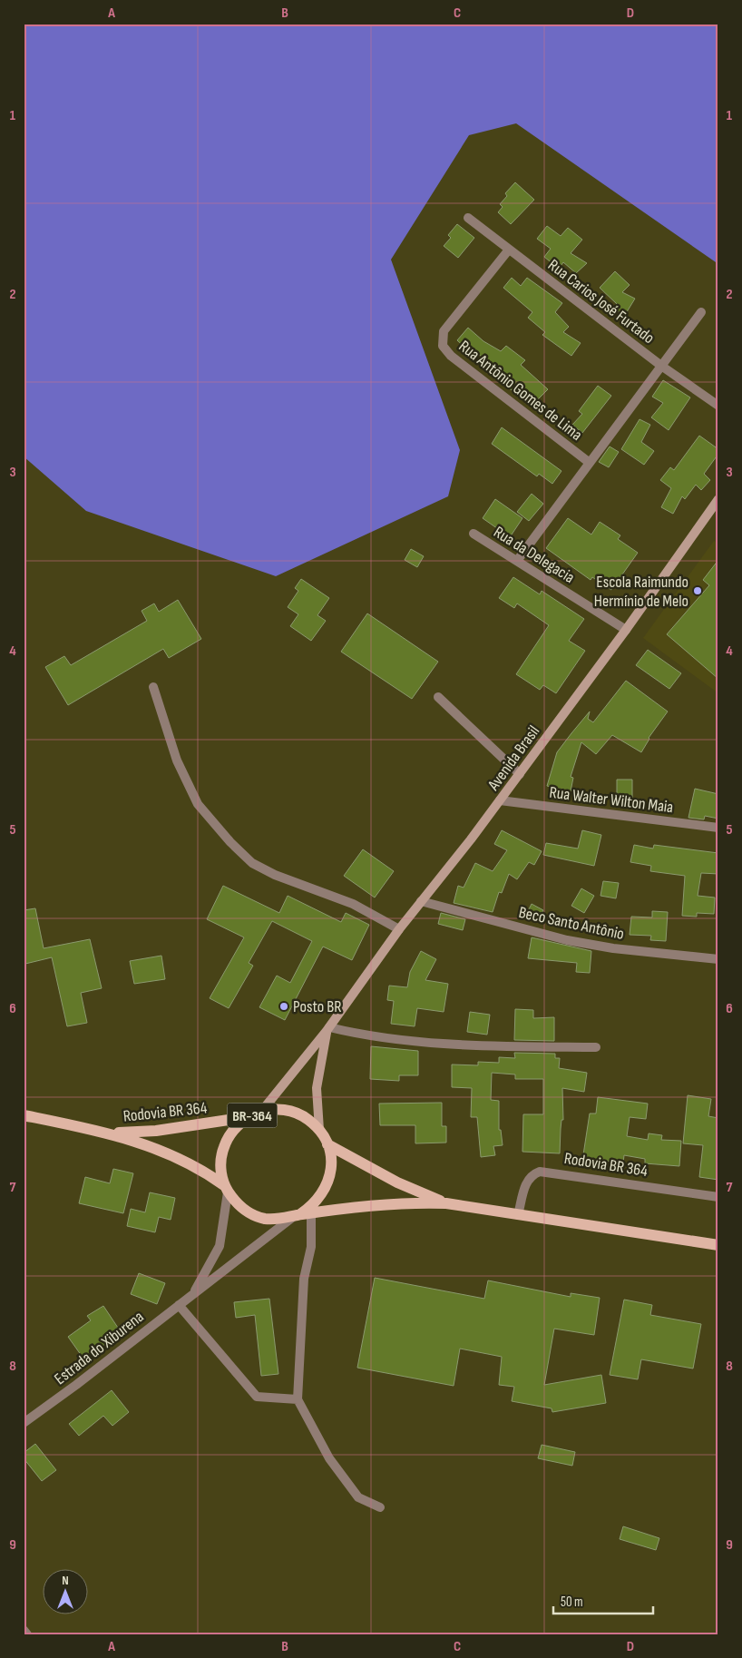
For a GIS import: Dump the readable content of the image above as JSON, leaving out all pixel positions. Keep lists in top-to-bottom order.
{
  "streets": {
    "main road": ["Rodovia BR 364", "BR-364"],
    "street": [
      "Rua Carios José Furtado",
      "Rua Antônio Gomes de Lima",
      "Rua da Delegacia",
      "Avenida Brasil",
      "Rua Walter Wilton Maia",
      "Beco Santo Antônio",
      "Estrada do Xiburena"
    ]
  },
  "crossings": [
    ["Rua Carios José Furtado", "Rua Antônio Gomes de Lima"],
    ["Rua da Delegacia", "Avenida Brasil"],
    ["Avenida Brasil", "Rua Walter Wilton Maia"],
    ["Avenida Brasil", "Beco Santo Antônio"],
    ["Avenida Brasil", "Rodovia BR 364"],
    ["Avenida Brasil", "Estrada do Xiburena"],
    ["Rodovia BR 364", "Estrada do Xiburena"]
  ],
  "places": ["Escola Raimundo Hermínio de Melo", "Posto BR"],
  "scale_bar": "50 m",
  "north": "top",
  "grid": {
    "columns": [
      "A",
      "B",
      "C",
      "D"
    ],
    "rows": [
      "1",
      "2",
      "3",
      "4",
      "5",
      "6",
      "7",
      "8",
      "9"
    ]
  }
}
